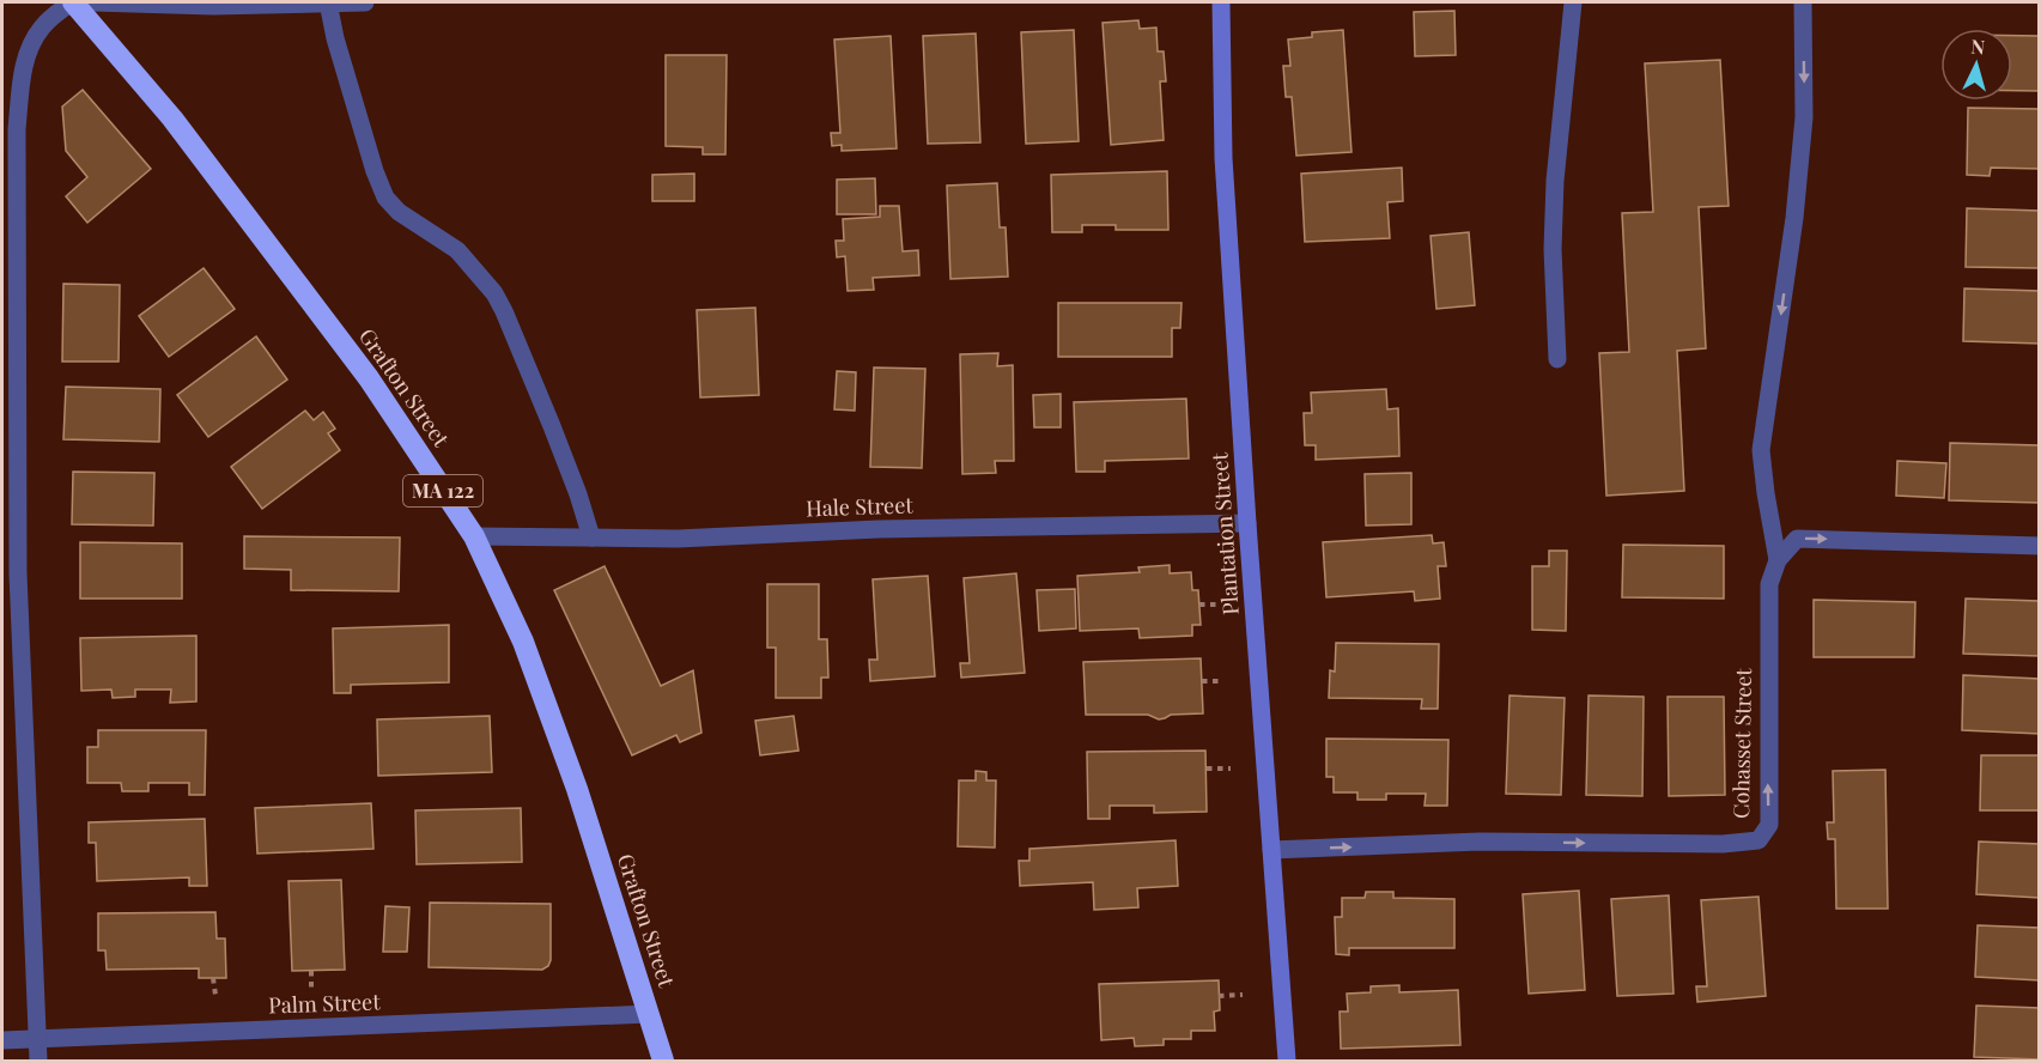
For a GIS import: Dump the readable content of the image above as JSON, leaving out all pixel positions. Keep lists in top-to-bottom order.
{
  "streets": {
    "highway": ["Grafton Street", "MA 122"],
    "street": [
      "Hale Street",
      "Plantation Street",
      "Cohasset Street",
      "Palm Street"
    ]
  },
  "crossings": [
    ["Grafton Street", "Hale Street"],
    ["Grafton Street", "Palm Street"],
    ["Hale Street", "Plantation Street"],
    ["Plantation Street", "Cohasset Street"]
  ],
  "north": "top"
}
